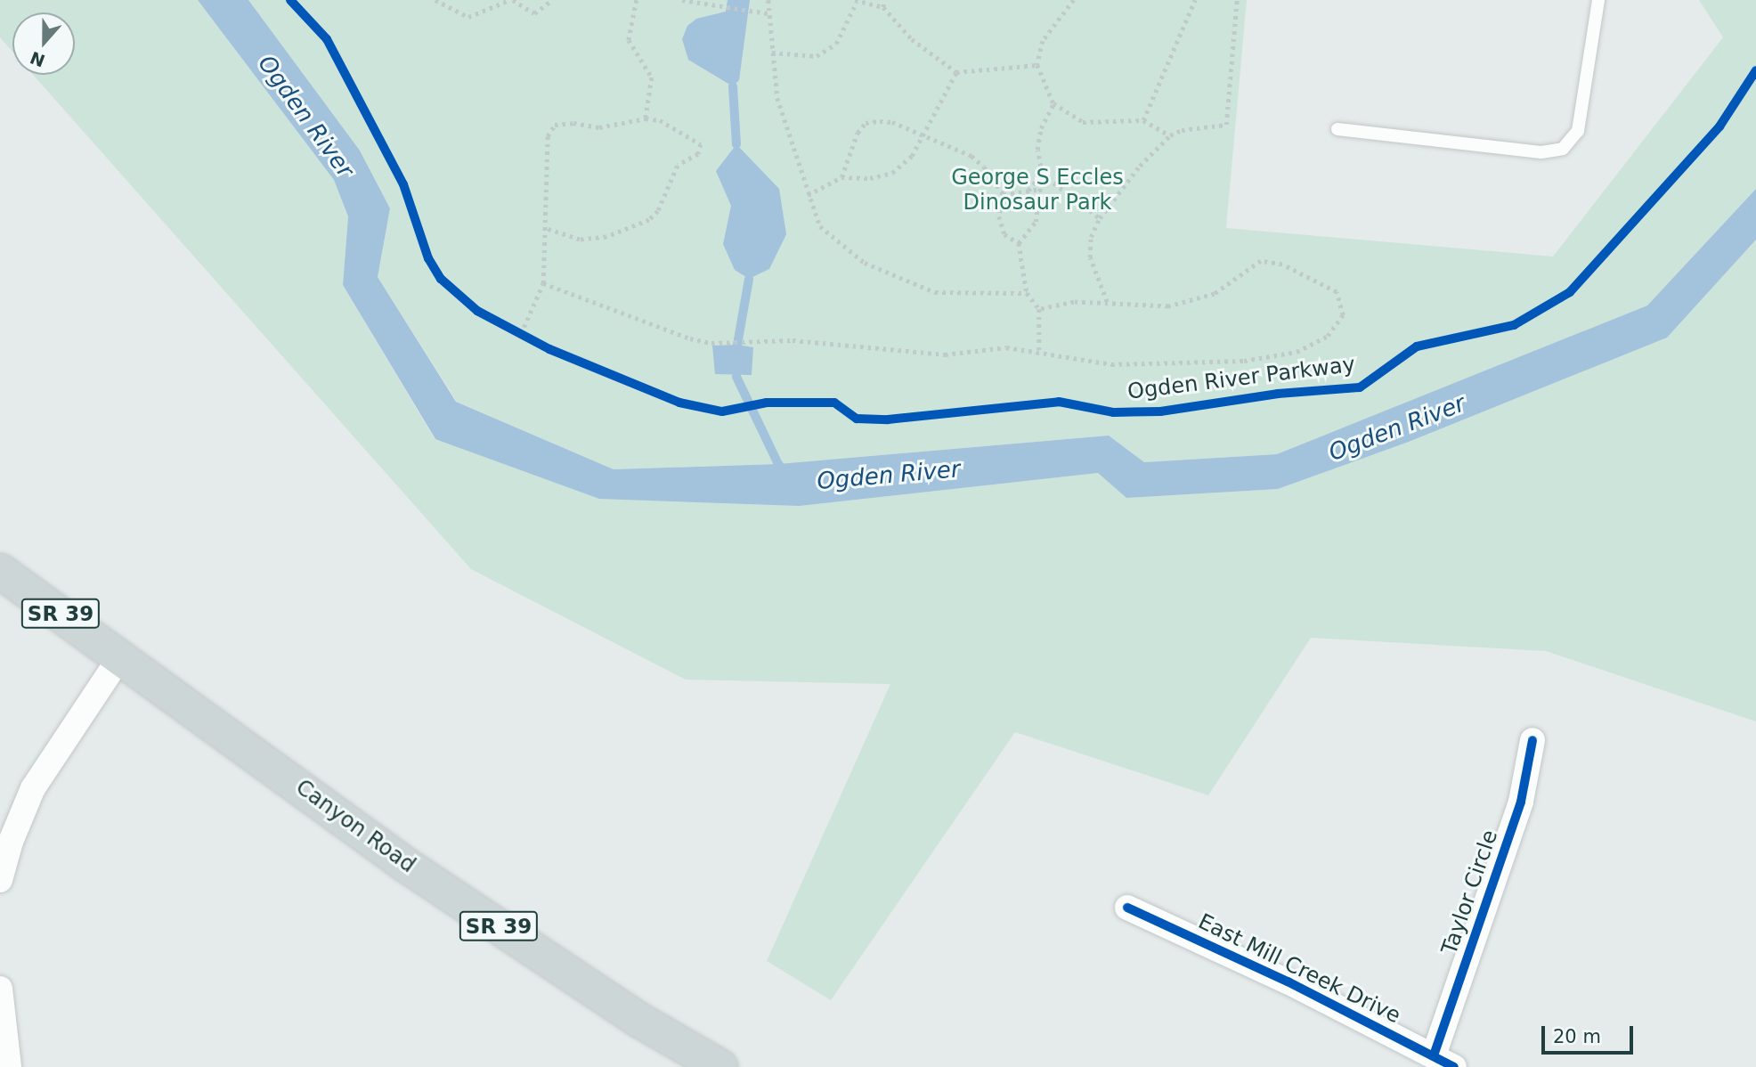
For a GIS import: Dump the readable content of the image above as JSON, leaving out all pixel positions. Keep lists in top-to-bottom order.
{
  "streets": {
    "main road": ["SR 39", "Canyon Road"],
    "street": ["Taylor Circle", "East Mill Creek Drive"],
    "cycle path": ["Ogden River Parkway"]
  },
  "crossings": [
    ["Taylor Circle", "East Mill Creek Drive"]
  ],
  "water": ["Ogden River"],
  "parks": ["George S Eccles Dinosaur Park"],
  "scale_bar": "20 m",
  "north": "bottom"
}
